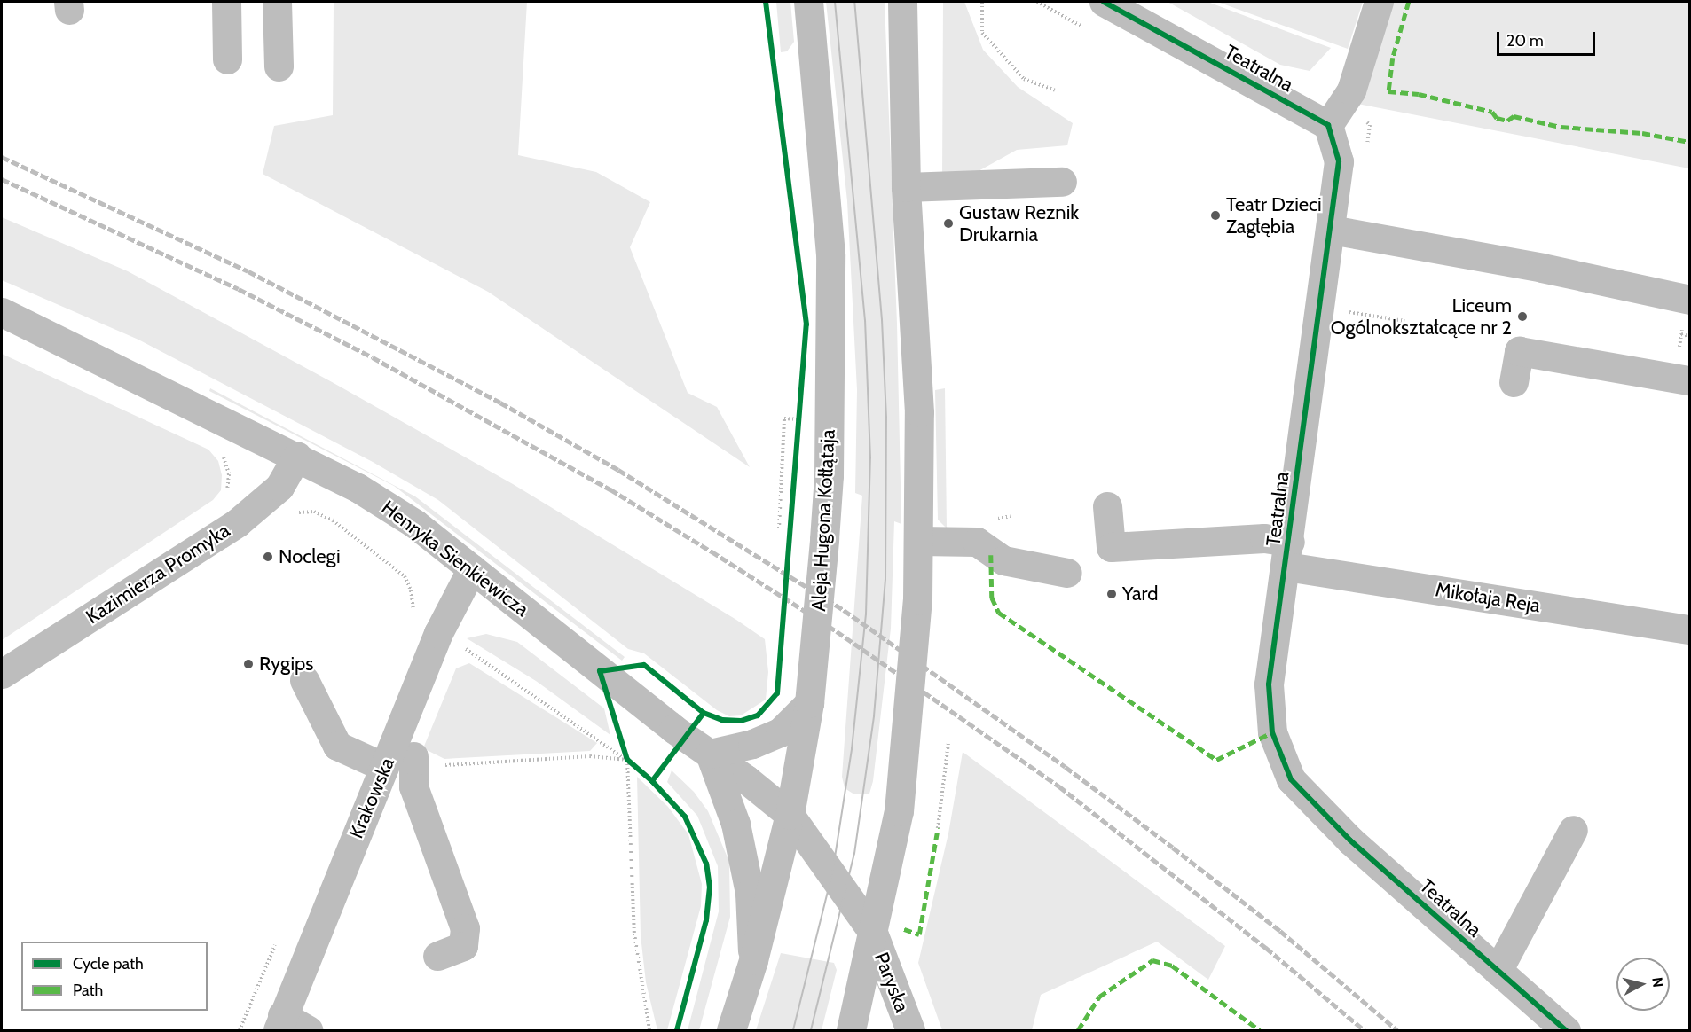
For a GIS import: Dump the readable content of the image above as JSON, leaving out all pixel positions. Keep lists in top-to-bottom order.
{
  "streets": {
    "street": [
      "Teatralna",
      "Aleja Hugona Kołłątaja",
      "Henryka Sienkiewicza",
      "Kazimierza Promyka",
      "Mikołaja Reja",
      "Krakowska",
      "Paryska"
    ]
  },
  "crossings": [
    ["Teatralna", "Mikołaja Reja"],
    ["Aleja Hugona Kołłątaja", "Henryka Sienkiewicza"],
    ["Aleja Hugona Kołłątaja", "Paryska"],
    ["Henryka Sienkiewicza", "Kazimierza Promyka"],
    ["Henryka Sienkiewicza", "Krakowska"],
    ["Henryka Sienkiewicza", "Paryska"]
  ],
  "places": [
    "Teatr Dzieci Zagłębia",
    "Gustaw Reznik Drukarnia",
    "Liceum Ogólnokształcące nr 2",
    "Noclegi",
    "Yard",
    "Rygips"
  ],
  "legend": ["Cycle path", "Path"],
  "scale_bar": "20 m",
  "north": "right"
}
